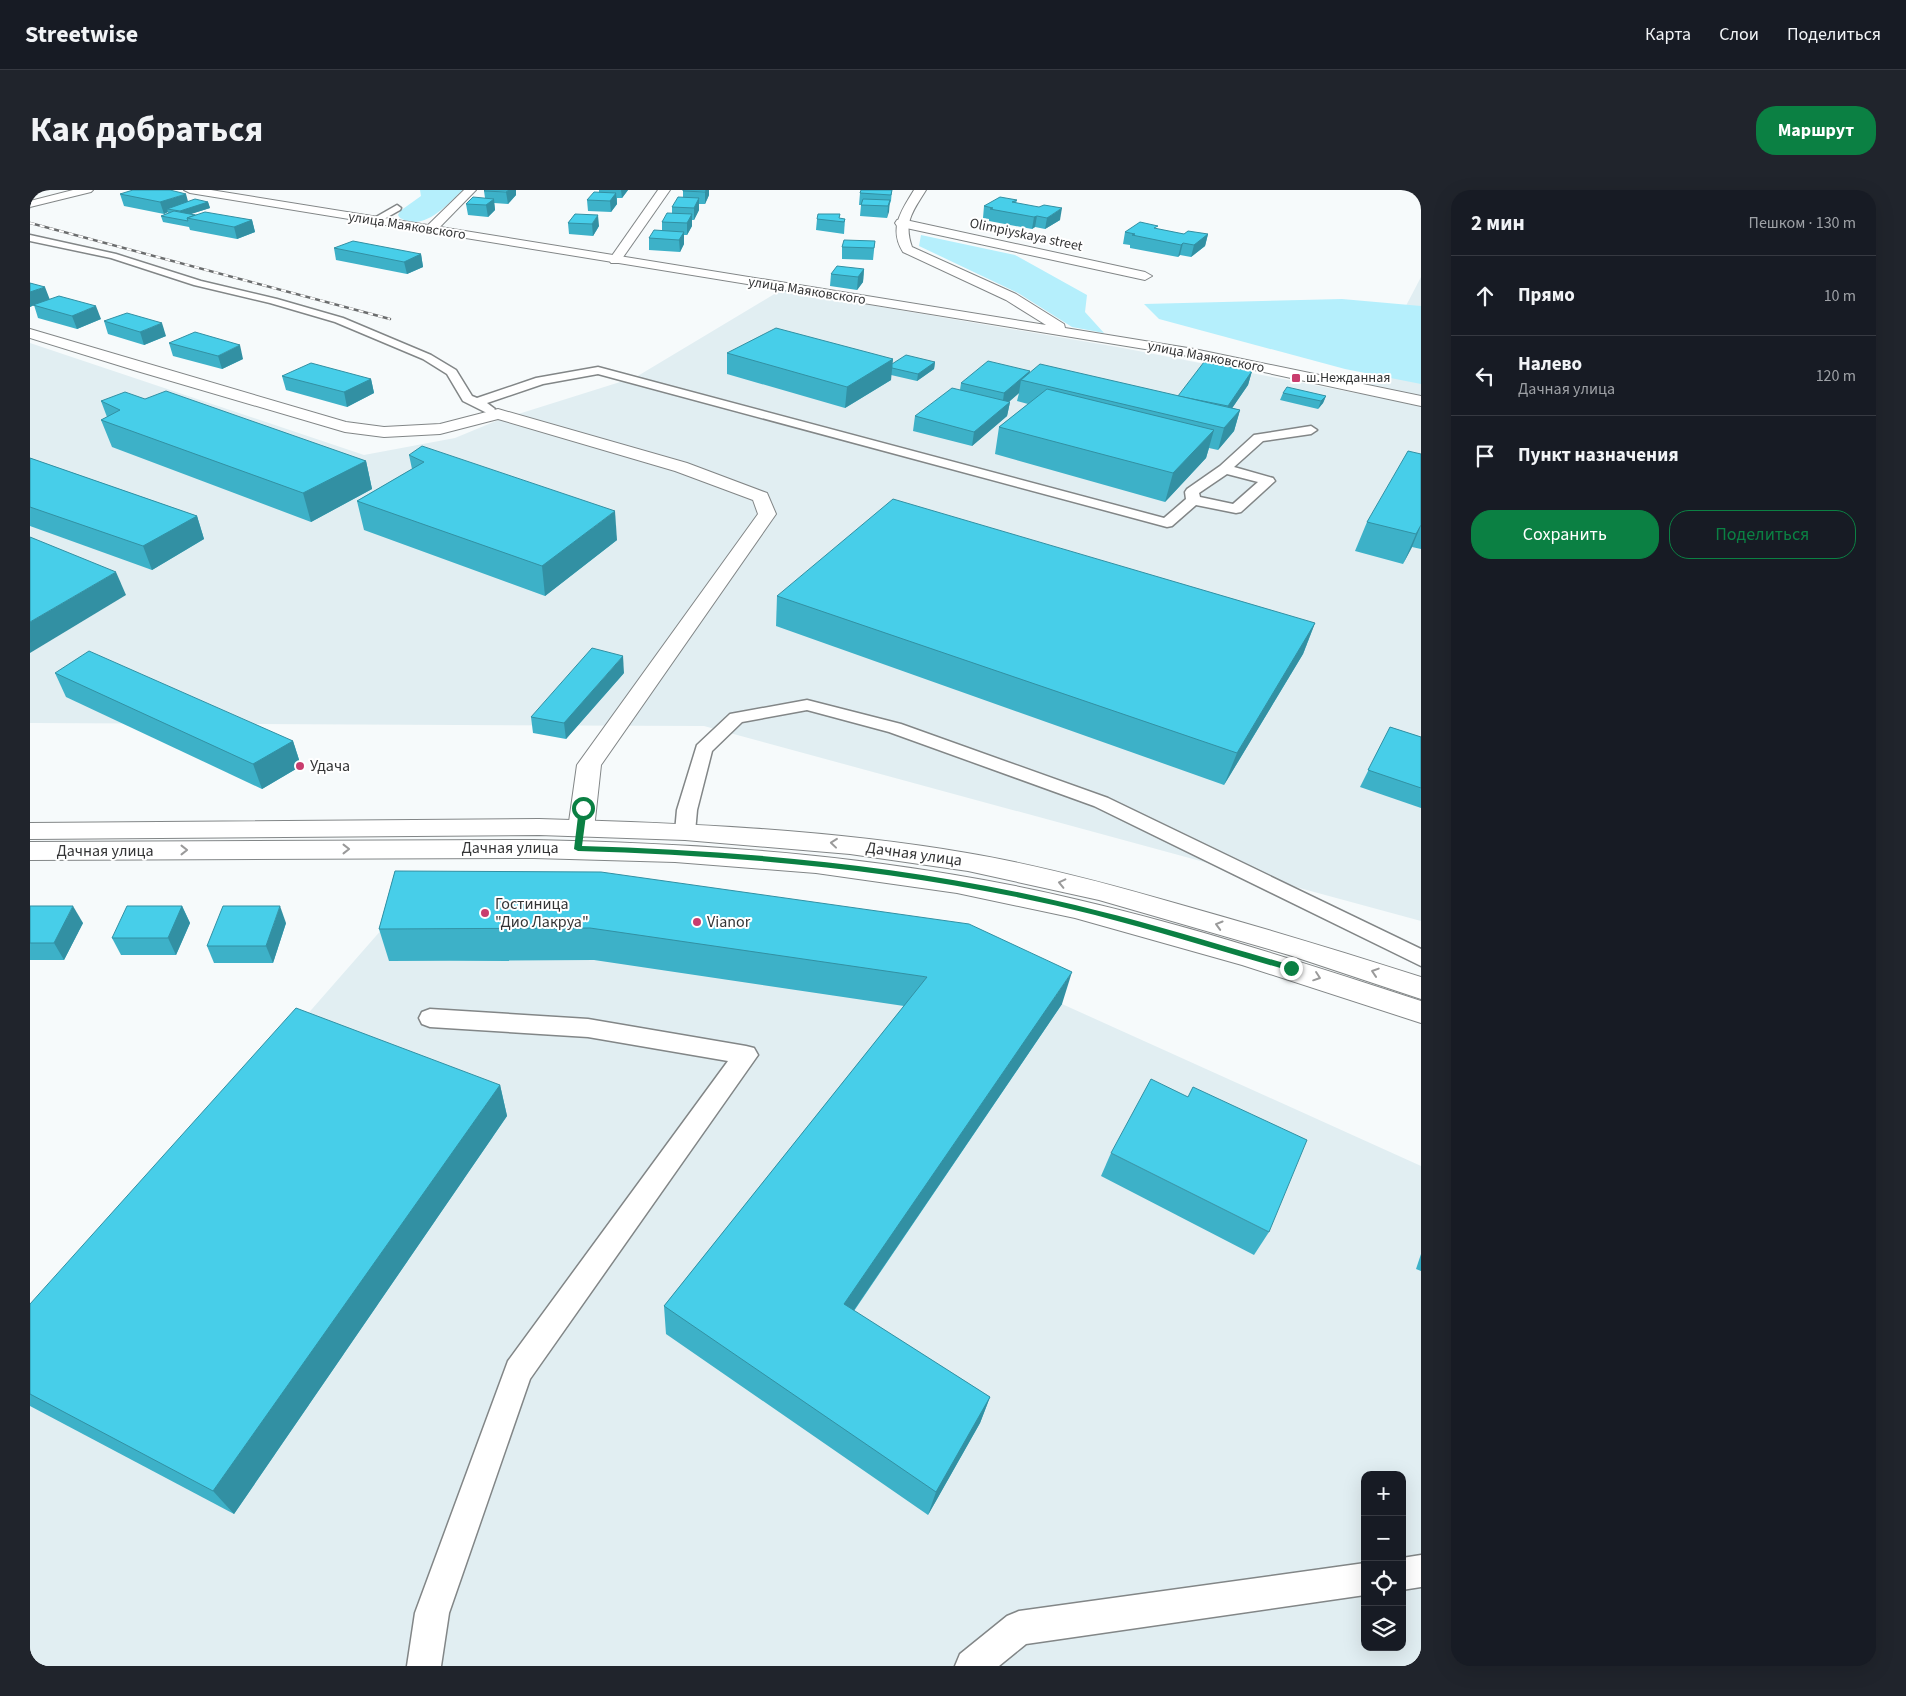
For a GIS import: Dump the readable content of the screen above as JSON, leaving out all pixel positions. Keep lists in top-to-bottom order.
{
  "streets": {
    "street": ["улица Маяковского", "Olimpiyskaya street", "Дачная улица"]
  },
  "places": {
    "transit": ["ш.Нежданная"],
    "other": ["Удача", "Гостиница \"Дио Лакруа\"", "Vianor"]
  },
  "page": {
    "header": "Streetwise",
    "nav": ["Карта", "Слои", "Поделиться"],
    "title": "Как добраться",
    "buttons": [
      "Маршрут",
      ["Сохранить", "Поделиться"]
    ],
    "heading": ["2 мин", "Пешком · 130 m"],
    "list": [
      ["Прямо", "10 m"],
      ["Налево", "Дачная улица", "120 m"],
      "Пункт назначения"
    ],
    "map_buttons": ["+", "−"]
  }
}
